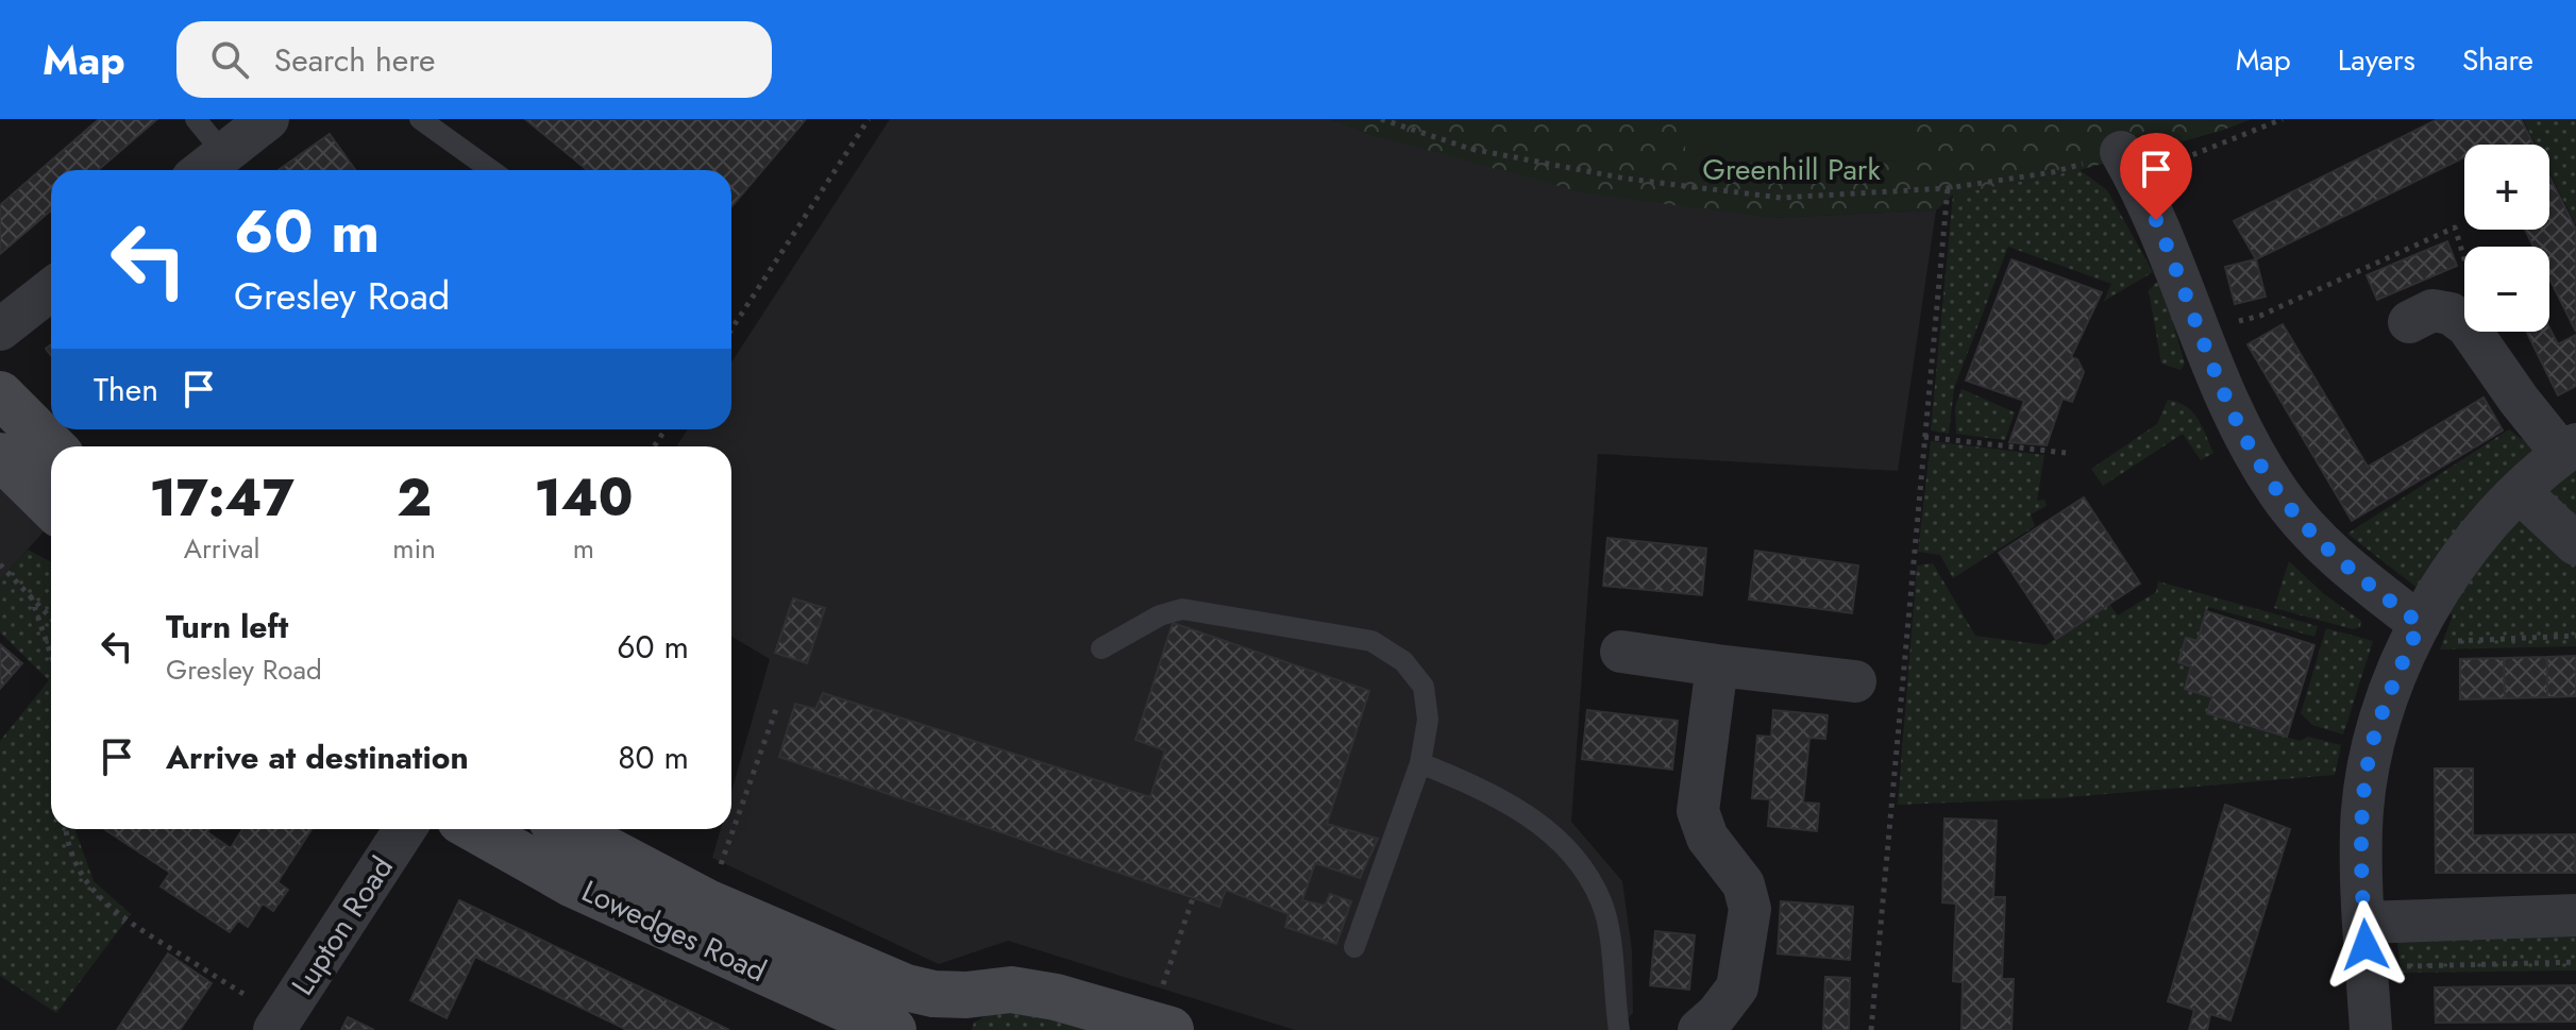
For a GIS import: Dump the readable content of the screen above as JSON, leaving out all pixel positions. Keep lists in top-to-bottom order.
{
  "streets": {
    "street": ["Lupton Road", "Lowedges Road"]
  },
  "parks": ["Greenhill Park"],
  "page": {
    "header": "Map",
    "search": "Search here",
    "nav": ["Map", "Layers", "Share"],
    "map_buttons": ["+", "−"],
    "turn": ["60 m", "Gresley Road"],
    "then": "Then",
    "eta": [
      "17:47",
      "Arrival",
      "2",
      "min",
      "140",
      "m"
    ],
    "list": [
      {
        "name": "Turn left",
        "note": "Gresley Road",
        "value": "60 m"
      },
      {
        "name": "Arrive at destination",
        "value": "80 m"
      }
    ]
  }
}
